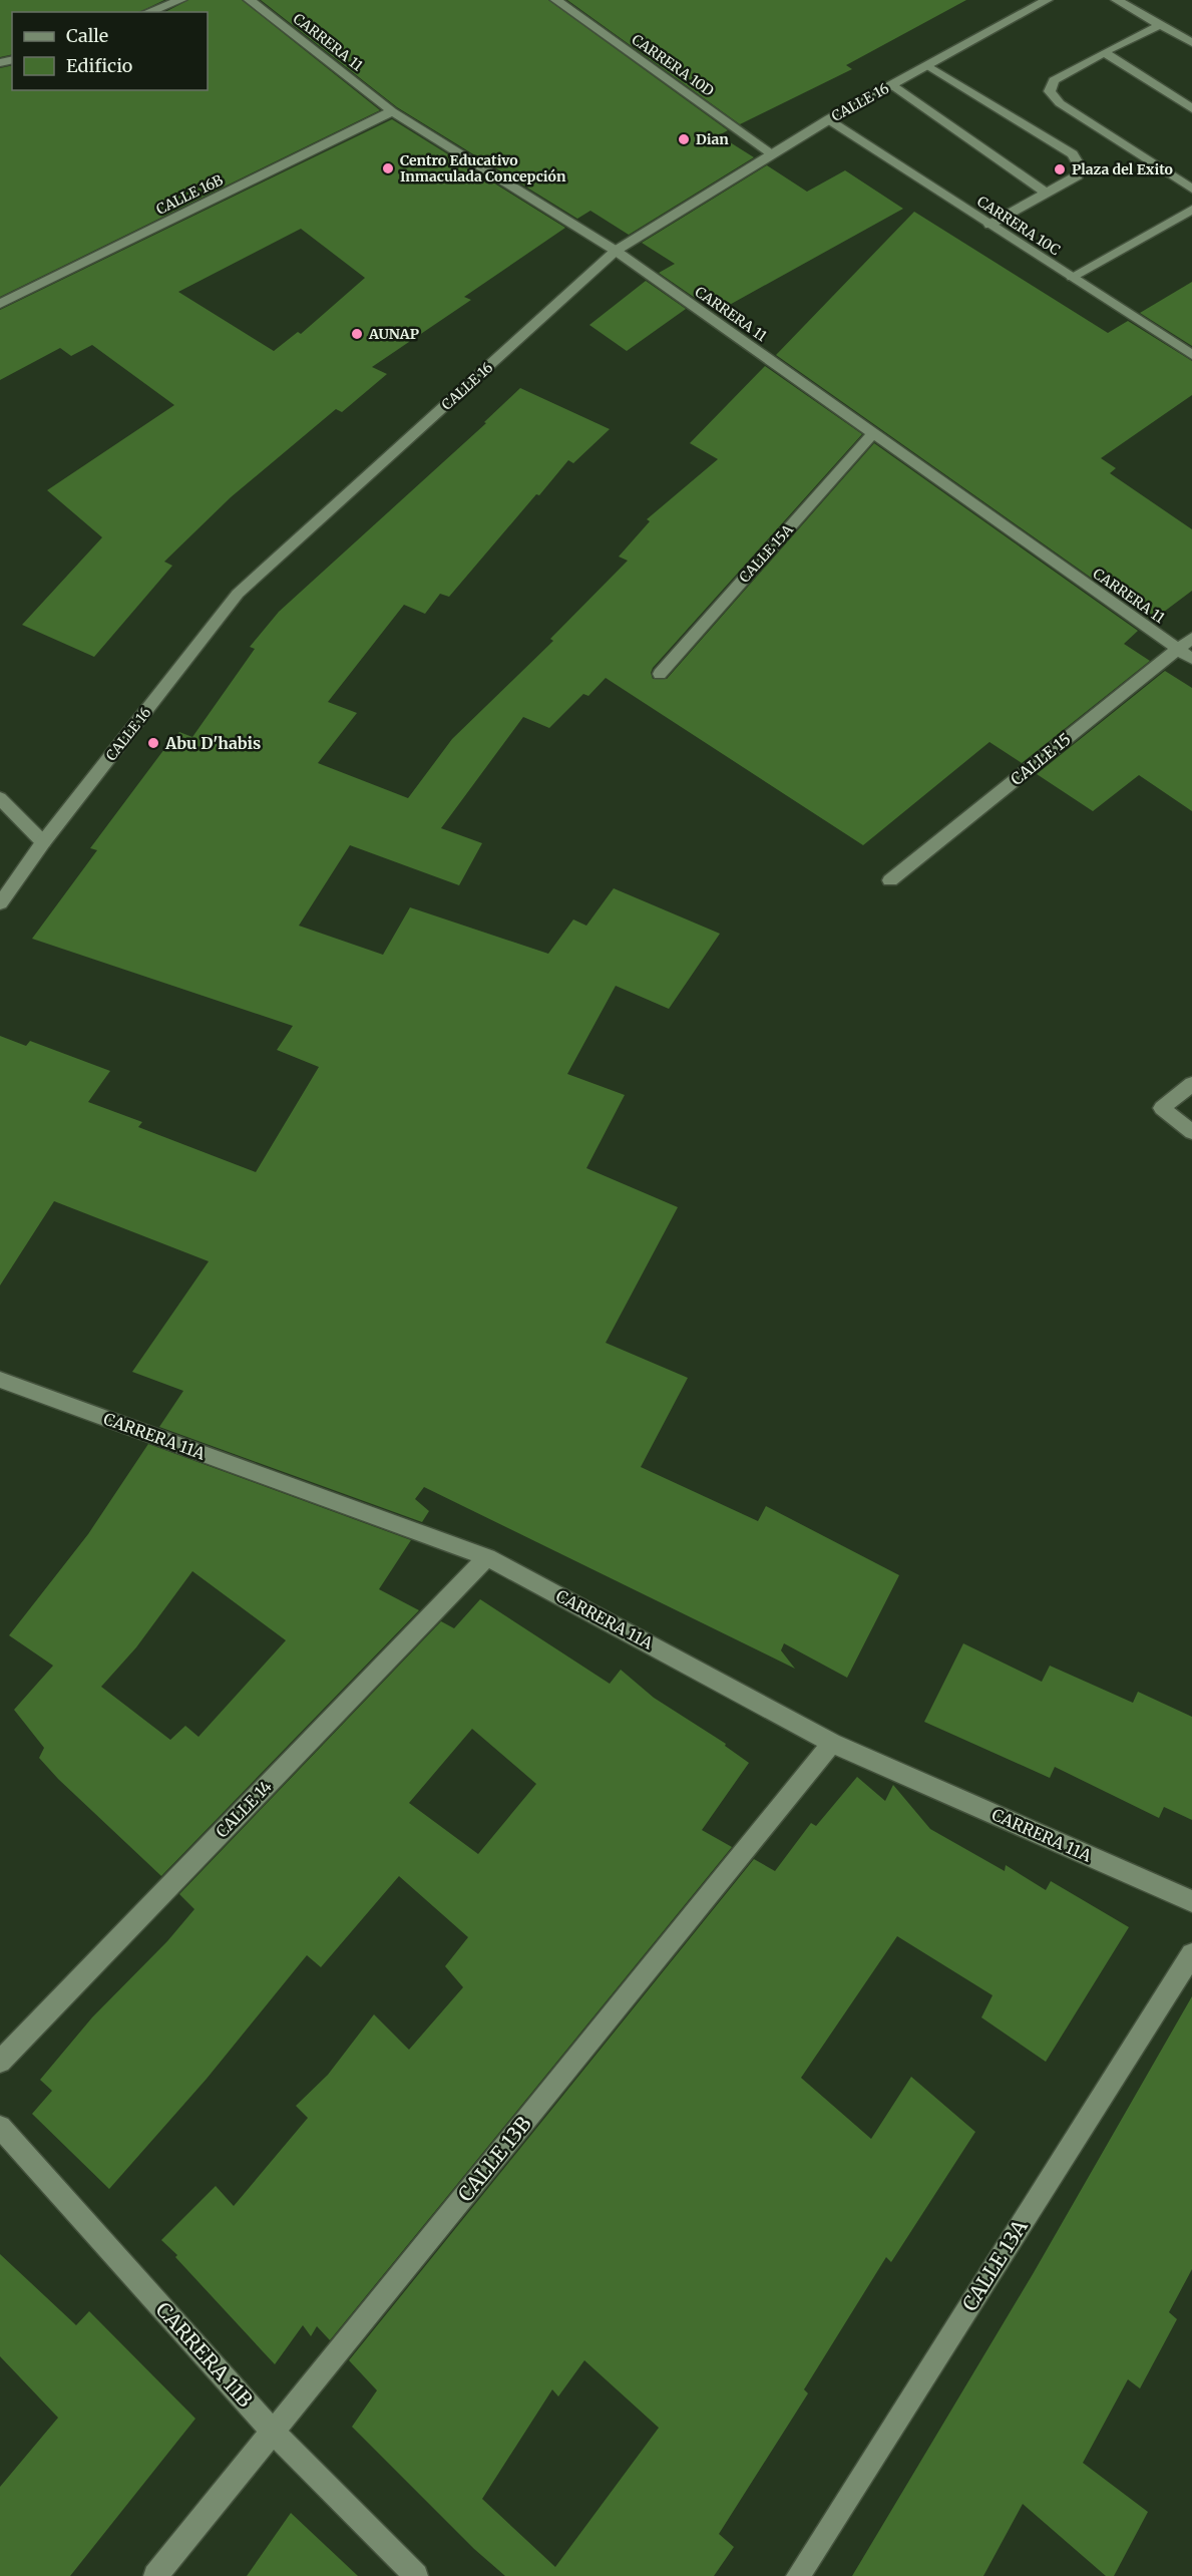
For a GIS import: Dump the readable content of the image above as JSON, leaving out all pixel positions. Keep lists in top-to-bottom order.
{
  "streets": {
    "street": [
      "CARRERA 11",
      "CARRERA 10D",
      "CALLE 16",
      "CALLE 16B",
      "CARRERA 10C",
      "CALLE 15A",
      "CALLE 15",
      "CARRERA 11A",
      "CALLE 14",
      "CALLE 13B",
      "CALLE 13A",
      "CARRERA 11B"
    ]
  },
  "crossings": [
    ["CARRERA 11", "CALLE 16"],
    ["CARRERA 11", "CALLE 16B"],
    ["CARRERA 11", "CALLE 15A"],
    ["CARRERA 11", "CALLE 15"],
    ["CARRERA 10D", "CALLE 16"],
    ["CALLE 16", "CARRERA 10C"],
    ["CARRERA 11A", "CALLE 14"],
    ["CARRERA 11A", "CALLE 13B"],
    ["CALLE 13B", "CARRERA 11B"]
  ],
  "places": [
    "Dian",
    "Centro Educativo Inmaculada Concepción",
    "Plaza del Exito",
    "AUNAP",
    "Abu D'habis"
  ],
  "legend": ["Calle", "Edificio"]
}
